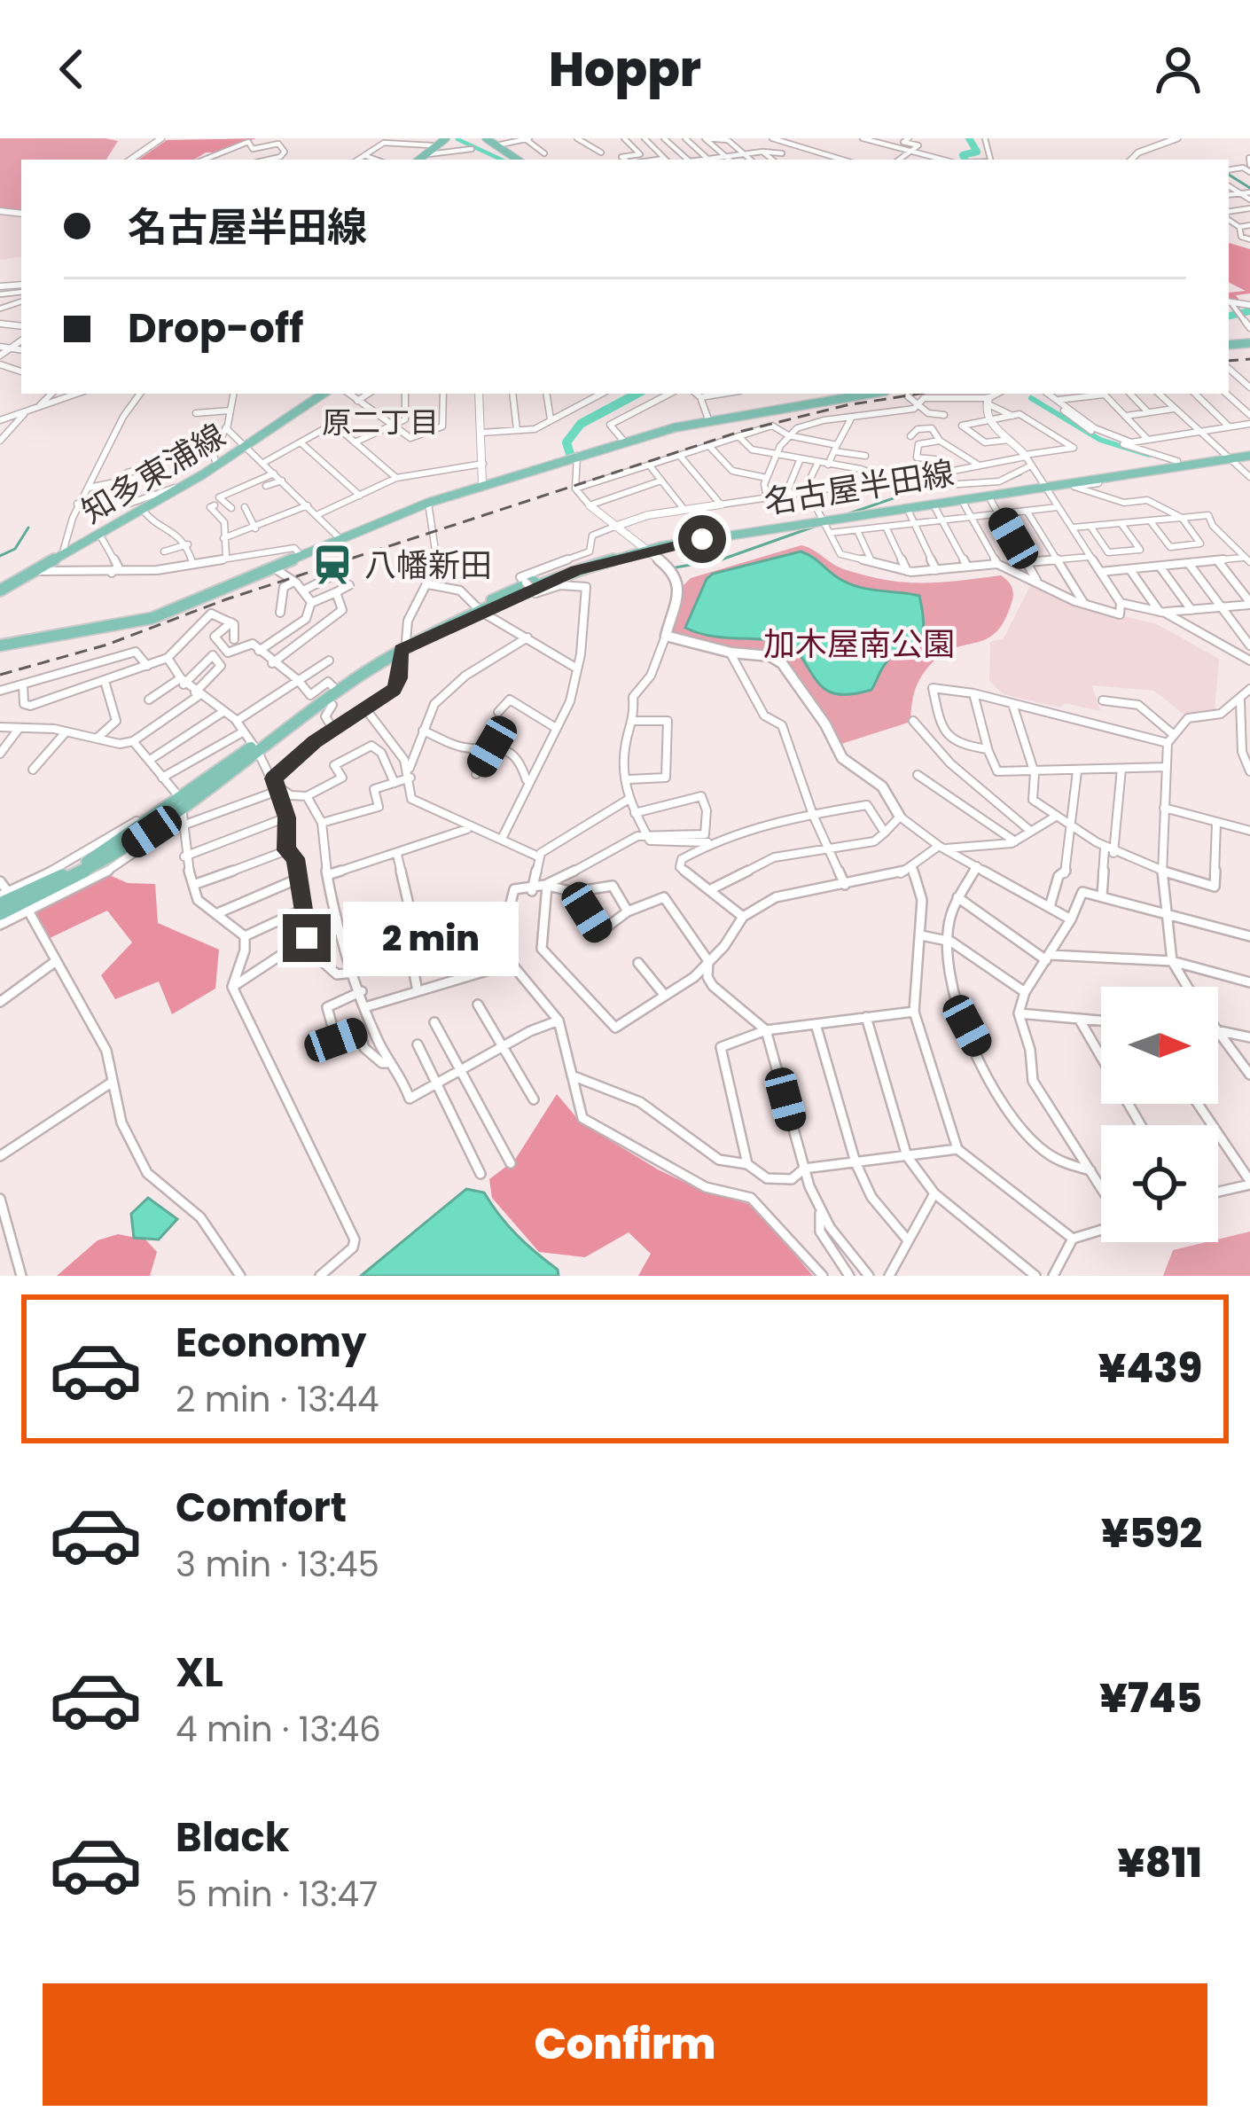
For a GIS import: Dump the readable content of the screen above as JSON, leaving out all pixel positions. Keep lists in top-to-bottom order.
{
  "streets": {
    "main road": ["知多東浦線", "名古屋半田線"]
  },
  "districts": ["原二丁目"],
  "parks": ["加木屋南公園"],
  "places": {
    "station": ["八幡新田"]
  },
  "north": "right",
  "page": {
    "header": "Hoppr",
    "banner": ["名古屋半田線", "Drop-off"],
    "bubble": "2 min",
    "list": [
      {
        "name": "Economy",
        "note": "2 min · 13:44",
        "value": "¥439"
      },
      {
        "name": "Comfort",
        "note": "3 min · 13:45",
        "value": "¥592"
      },
      {
        "name": "XL",
        "note": "4 min · 13:46",
        "value": "¥745"
      },
      {
        "name": "Black",
        "note": "5 min · 13:47",
        "value": "¥811"
      }
    ],
    "buttons": "Confirm"
  }
}
